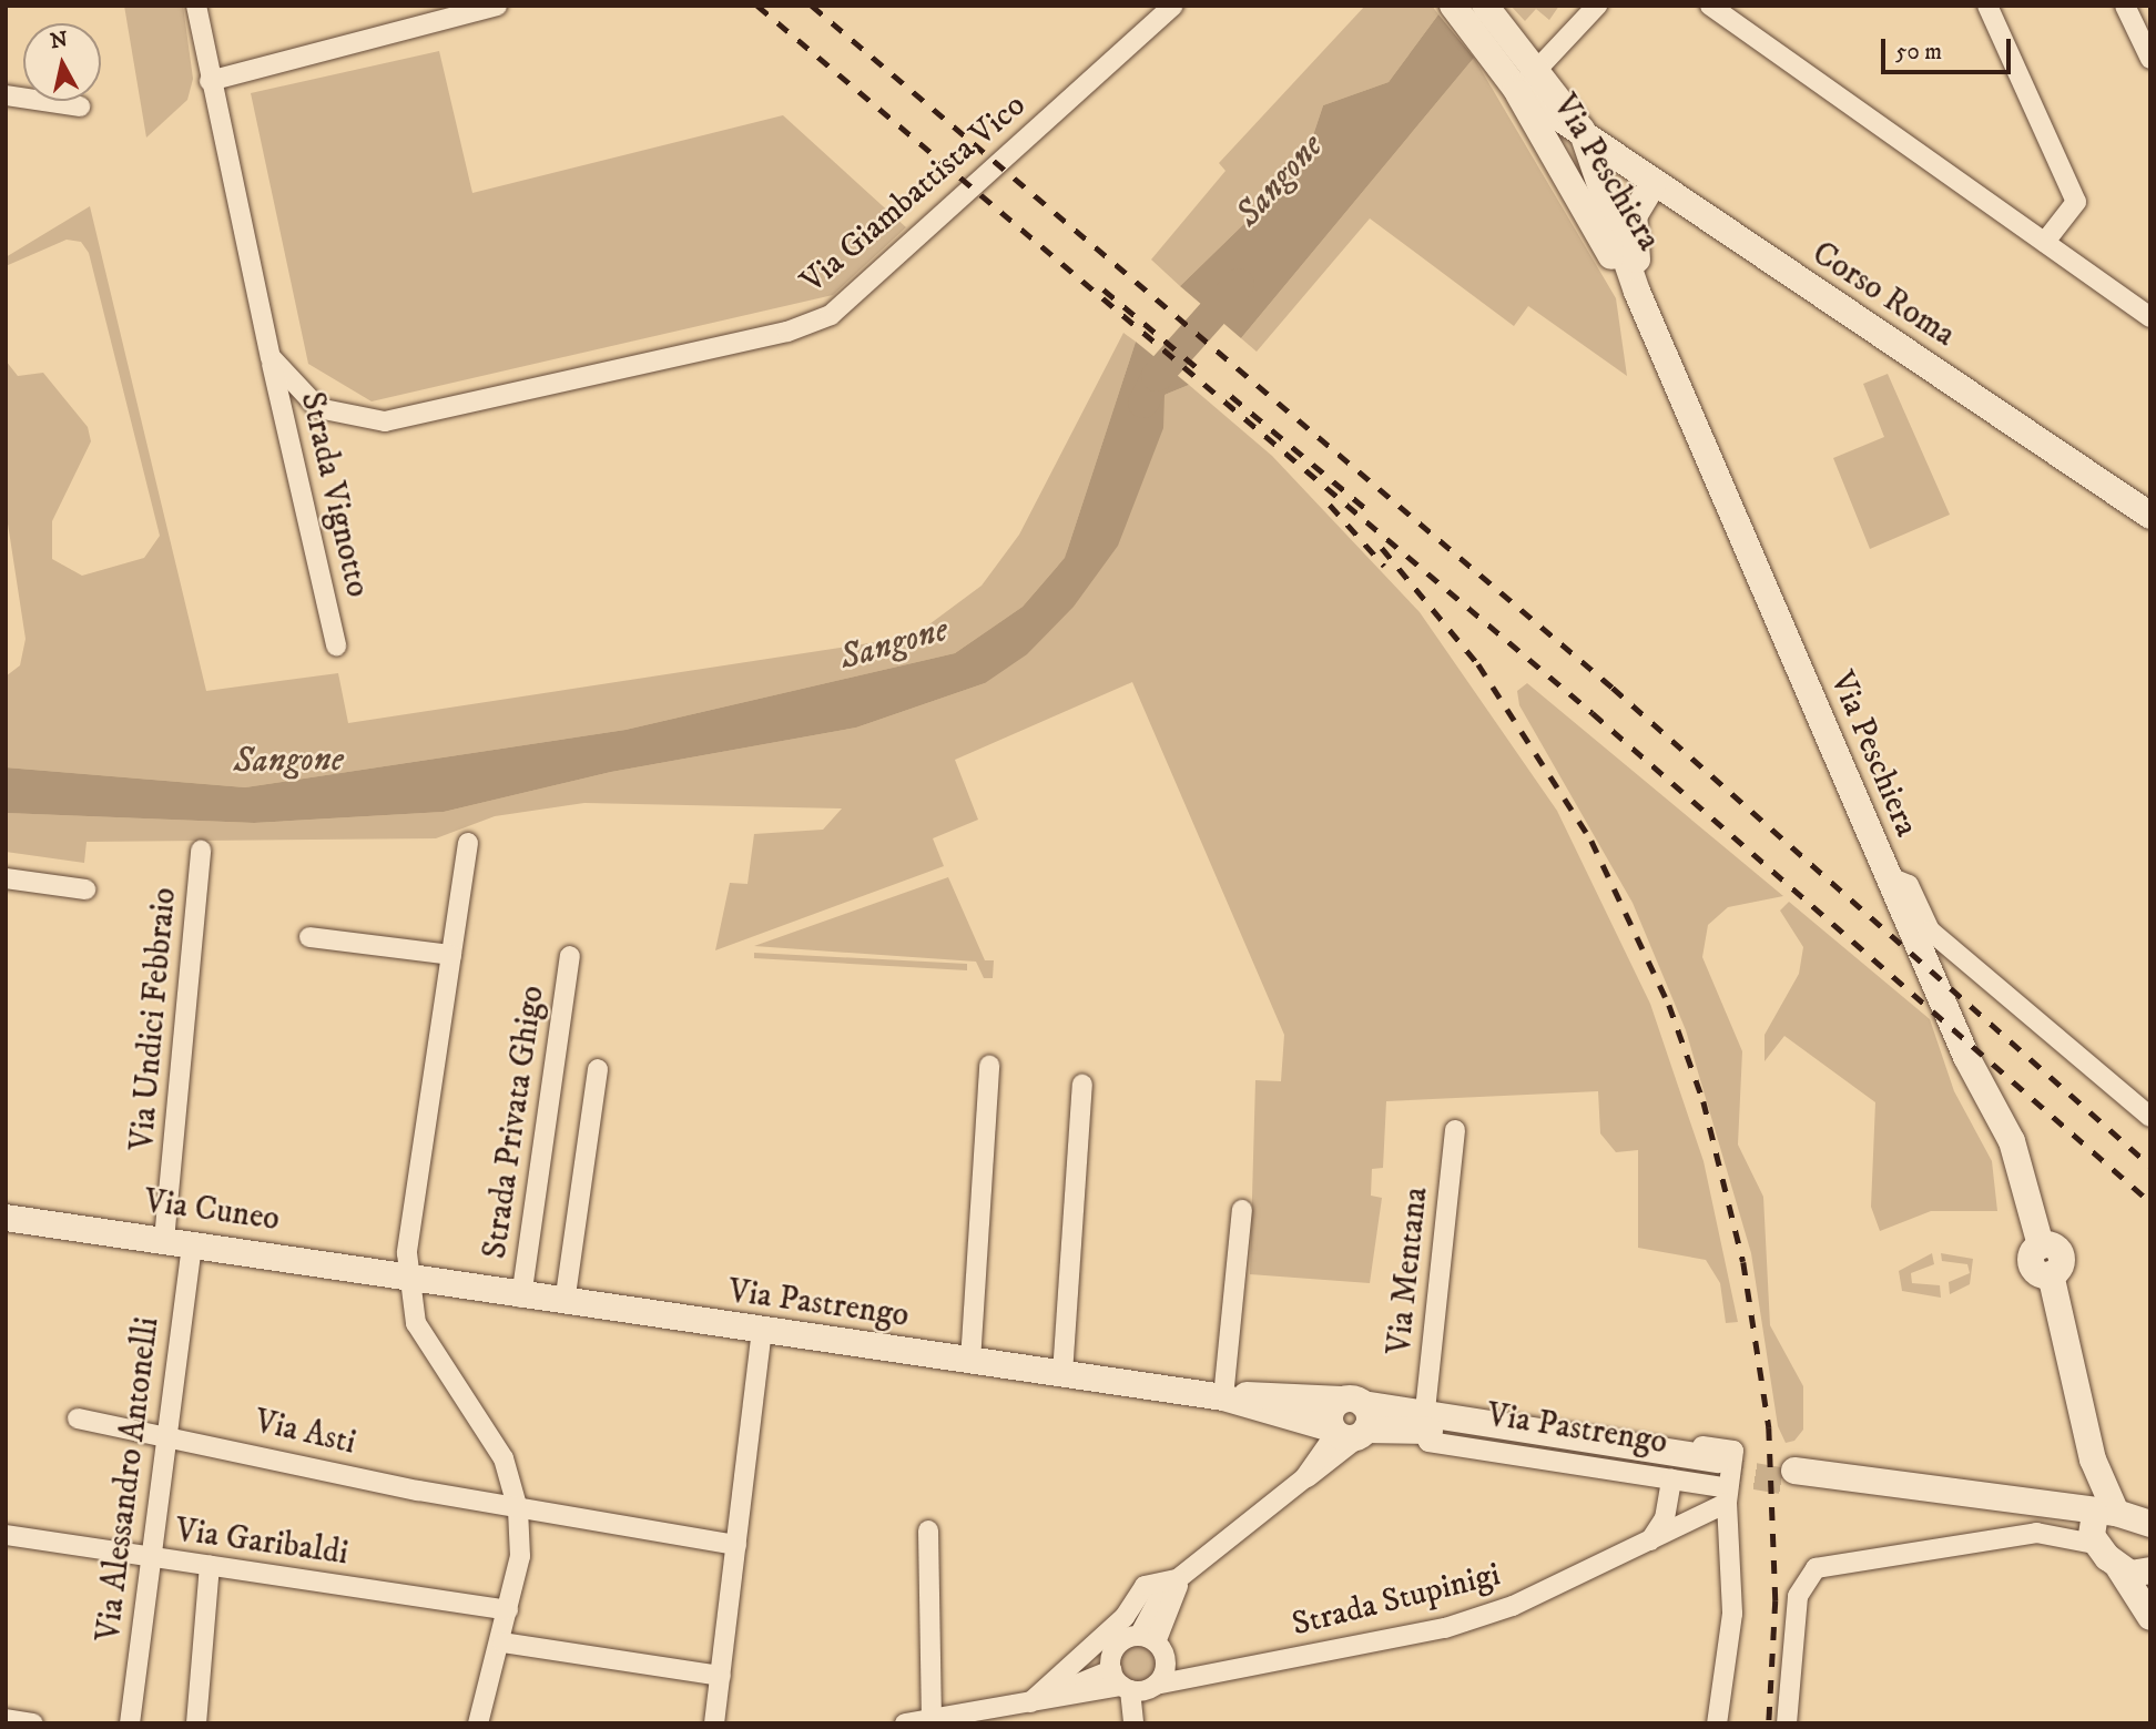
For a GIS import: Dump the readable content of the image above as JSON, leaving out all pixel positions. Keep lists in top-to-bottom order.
{
  "streets": {
    "street": [
      "Via Peschiera",
      "Via Giambattista Vico",
      "Corso Roma",
      "Strada Vignotto",
      "Via Undici Febbraio",
      "Strada Privata Ghigo",
      "Via Cuneo",
      "Via Mentana",
      "Via Pastrengo",
      "Via Asti",
      "Via Alessandro Antonelli",
      "Via Garibaldi",
      "Strada Stupinigi"
    ]
  },
  "crossings": [
    ["Via Peschiera", "Corso Roma"],
    ["Via Giambattista Vico", "Strada Vignotto"],
    ["Via Undici Febbraio", "Via Cuneo"],
    ["Strada Privata Ghigo", "Via Pastrengo"],
    ["Via Cuneo", "Via Pastrengo"],
    ["Via Cuneo", "Via Alessandro Antonelli"],
    ["Via Mentana", "Via Pastrengo"],
    ["Via Pastrengo", "Strada Stupinigi"],
    ["Via Asti", "Via Alessandro Antonelli"],
    ["Via Alessandro Antonelli", "Via Garibaldi"]
  ],
  "water": ["Sangone"],
  "scale_bar": "50 m",
  "north": "top"
}
